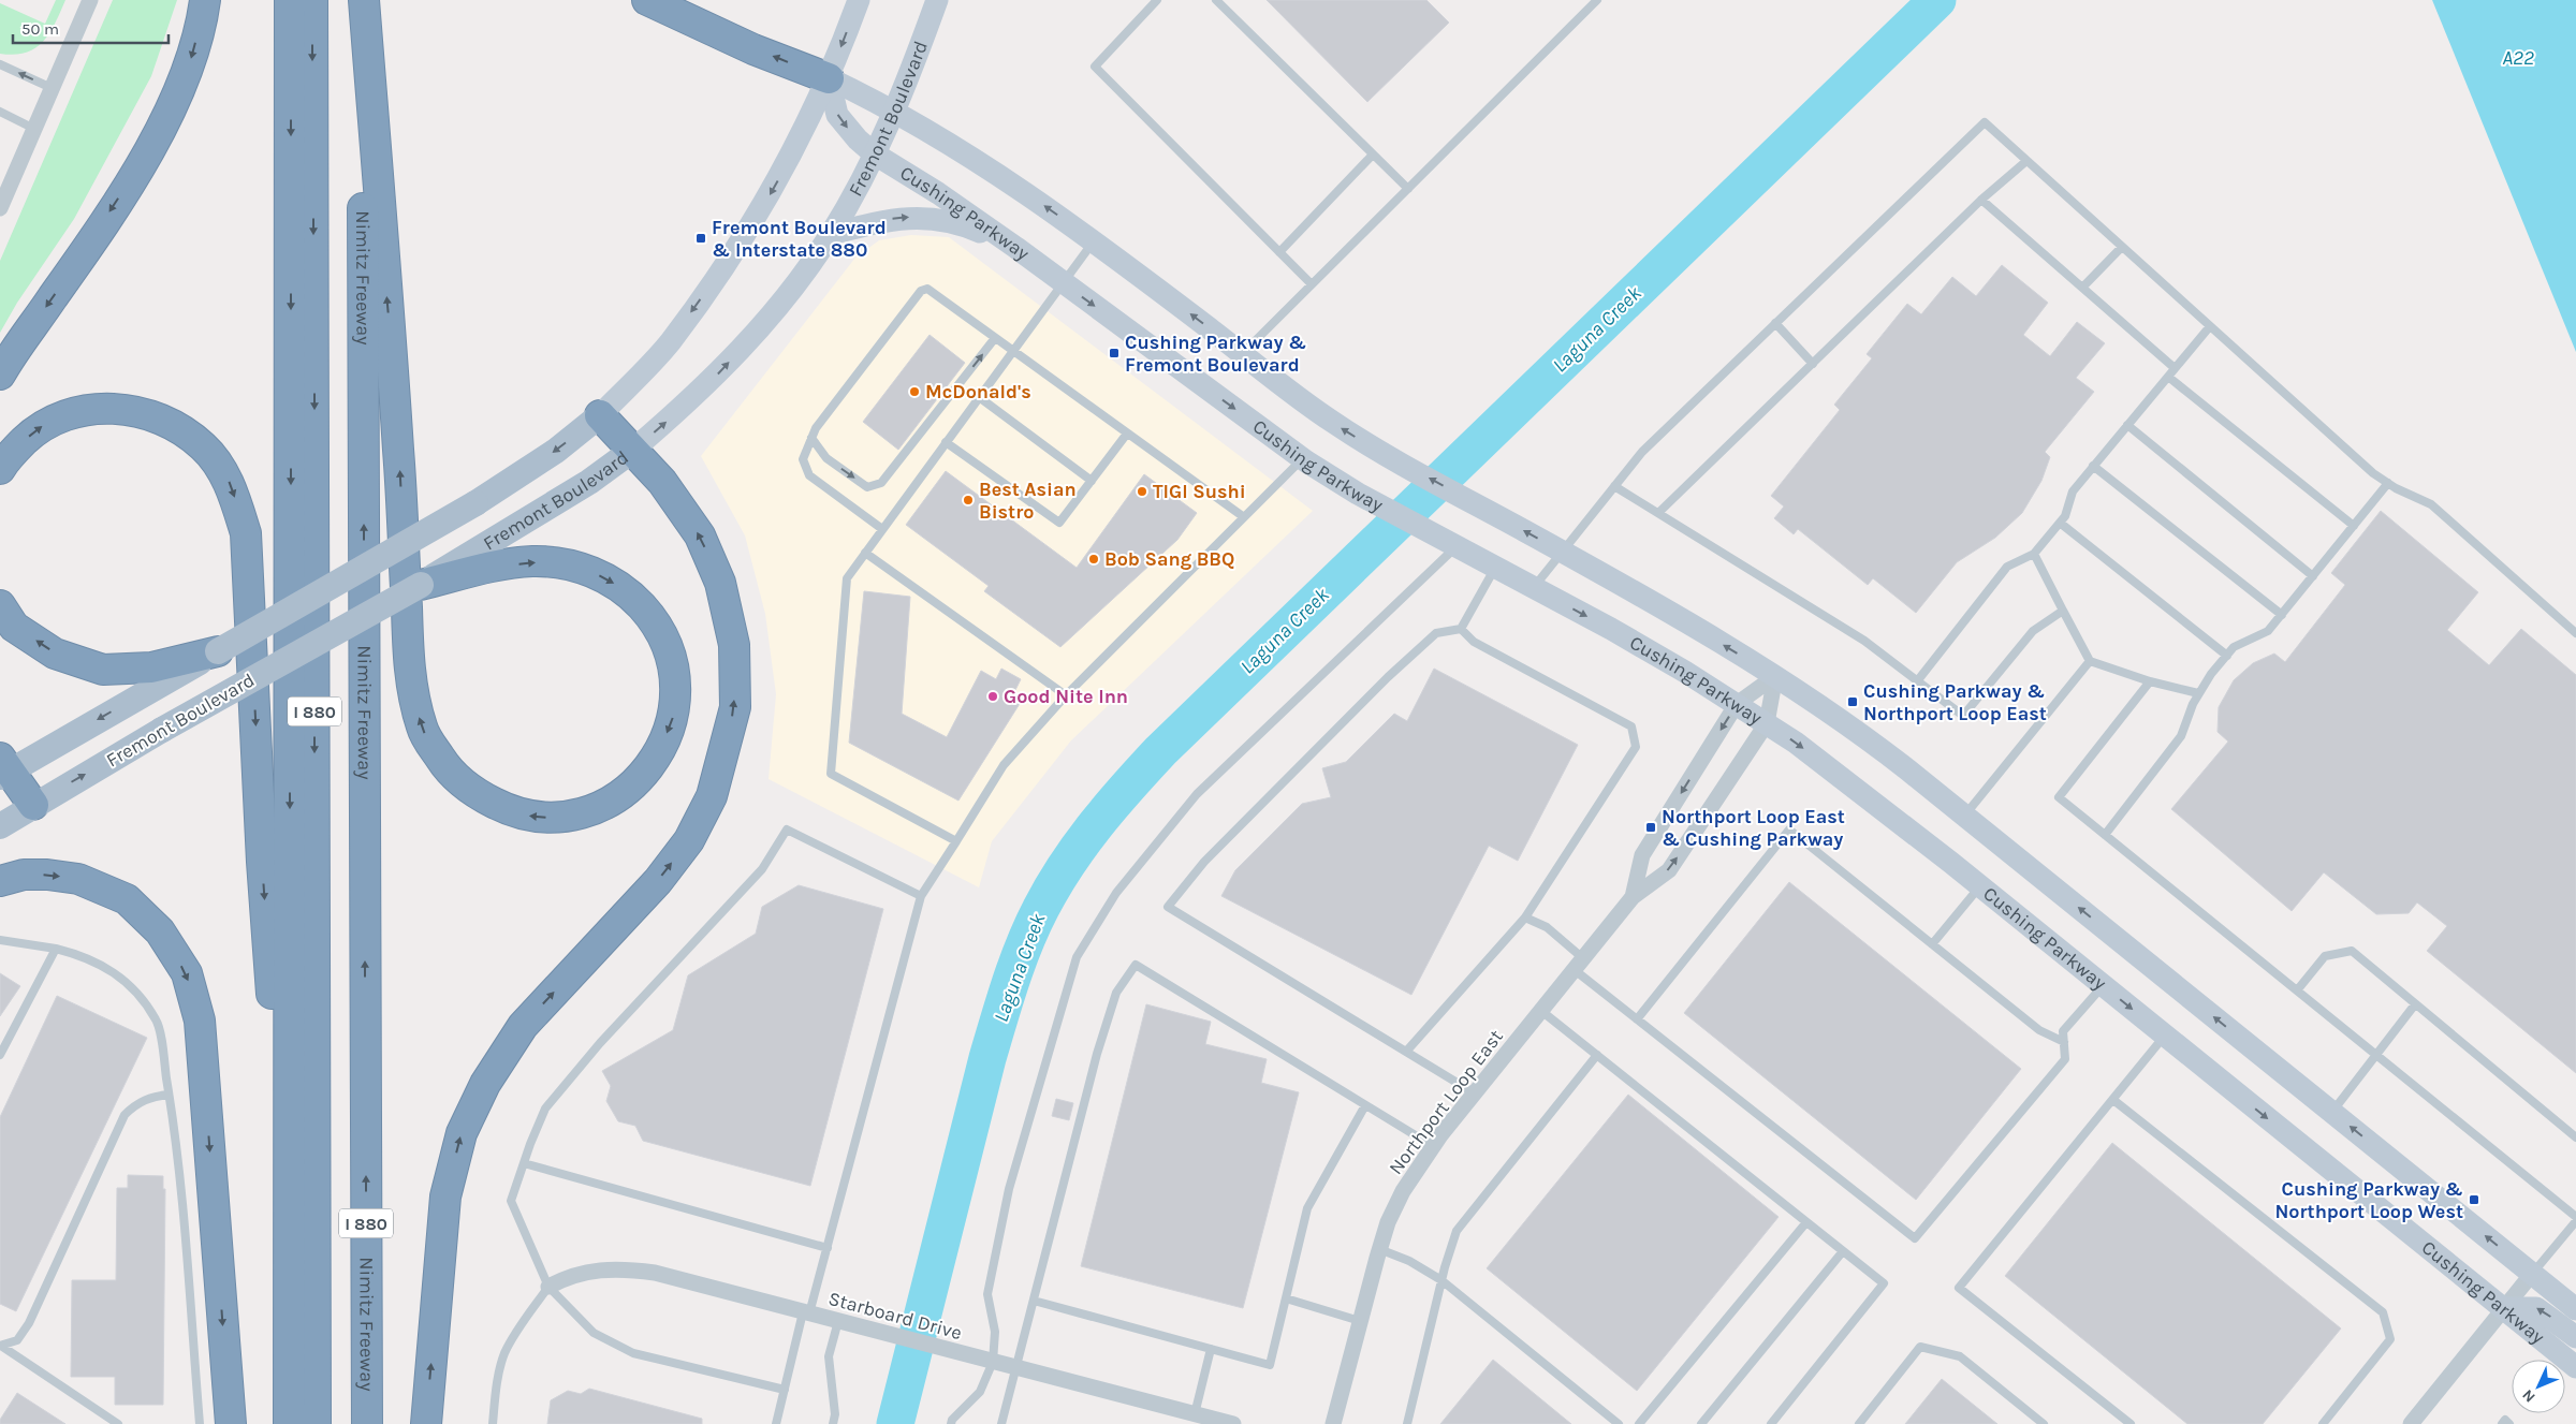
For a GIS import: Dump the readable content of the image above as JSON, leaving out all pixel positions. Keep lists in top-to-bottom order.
{
  "streets": {
    "highway": ["Nimitz Freeway", "I 880"],
    "main road": ["Fremont Boulevard", "Cushing Parkway"],
    "street": ["Northport Loop East", "Starboard Drive"]
  },
  "crossings": [
    ["Fremont Boulevard", "Cushing Parkway"],
    ["Cushing Parkway", "Northport Loop East"]
  ],
  "water": ["A22", "Laguna Creek"],
  "places": {
    "transit": [
      "Fremont Boulevard & Interstate 880",
      "Cushing Parkway & Fremont Boulevard",
      "Cushing Parkway & Northport Loop East",
      "Northport Loop East & Cushing Parkway",
      "Cushing Parkway & Northport Loop West"
    ],
    "other": [
      "McDonald's",
      "TIGI Sushi",
      "Best Asian Bistro",
      "Bob Sang BBQ",
      "Good Nite Inn"
    ]
  },
  "scale_bar": "50 m",
  "north": "bottom left"
}
